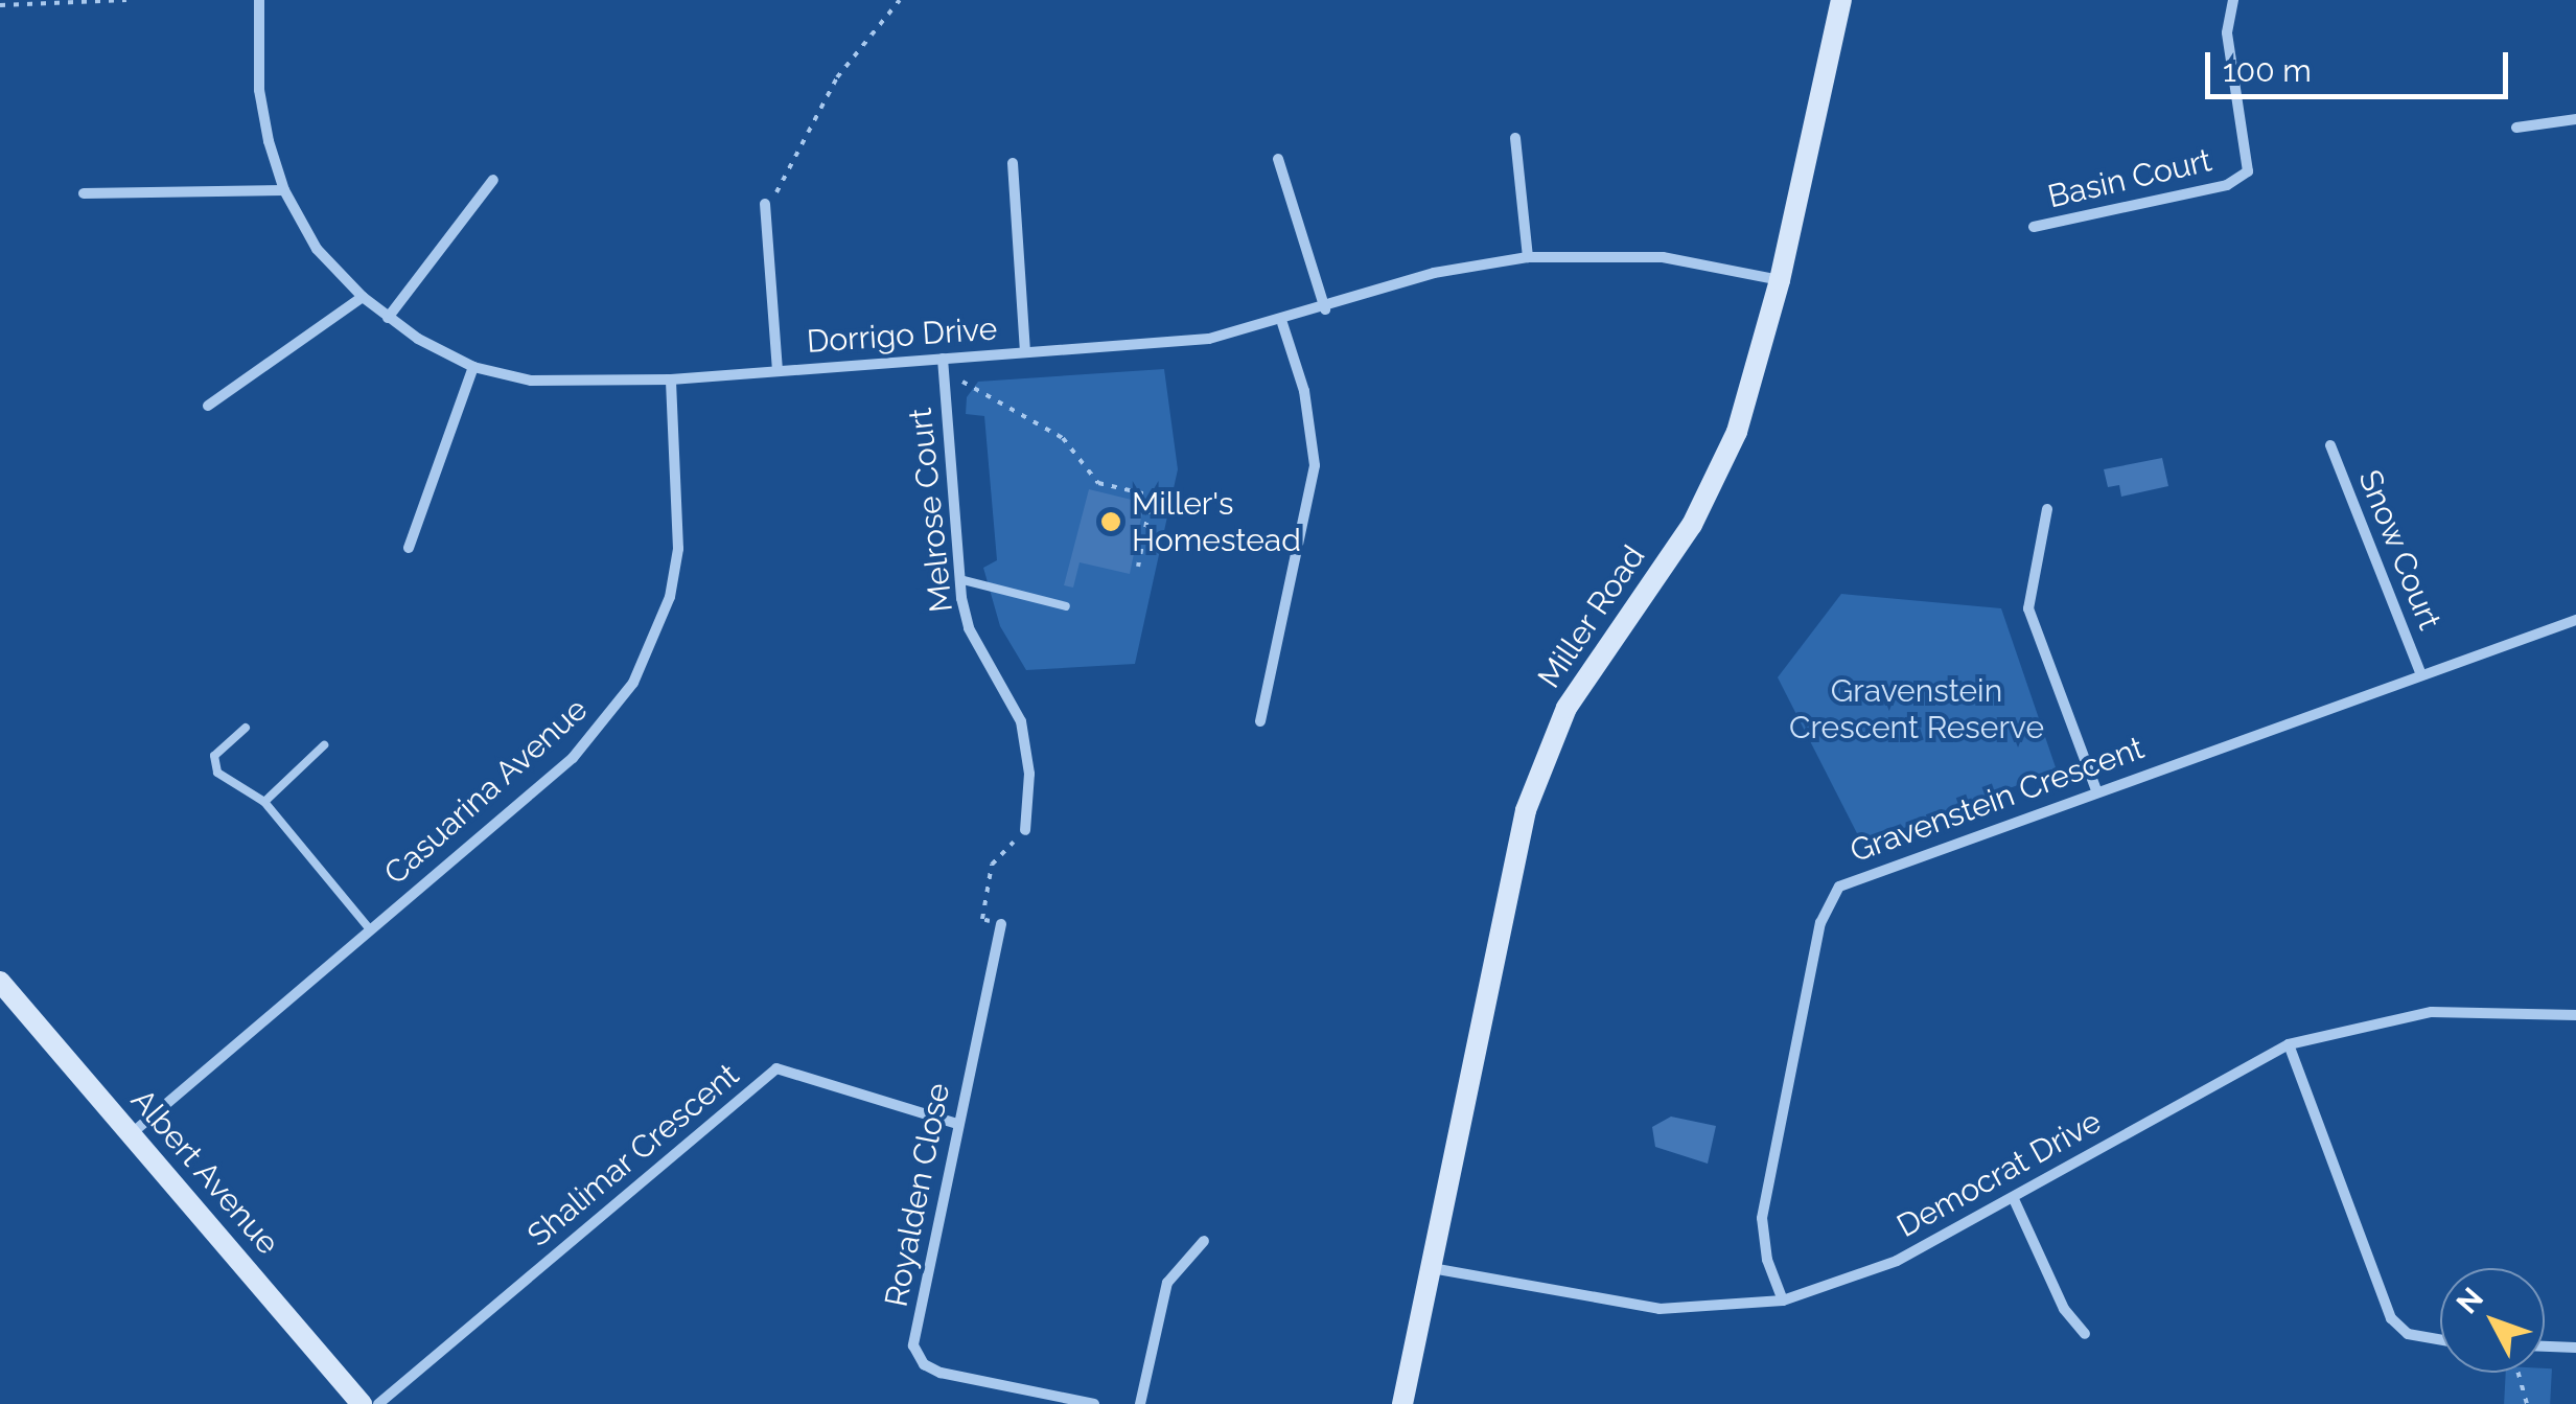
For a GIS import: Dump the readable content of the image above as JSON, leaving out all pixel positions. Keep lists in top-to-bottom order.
{
  "streets": {
    "main road": ["Miller Road", "Albert Avenue"],
    "street": [
      "Basin Court",
      "Dorrigo Drive",
      "Melrose Court",
      "Snow Court",
      "Casuarina Avenue",
      "Gravenstein Crescent",
      "Shalimar Crescent",
      "Democrat Drive",
      "Royalden Close"
    ]
  },
  "crossings": [
    ["Dorrigo Drive", "Melrose Court"],
    ["Dorrigo Drive", "Miller Road"],
    ["Dorrigo Drive", "Casuarina Avenue"],
    ["Snow Court", "Gravenstein Crescent"],
    ["Miller Road", "Democrat Drive"],
    ["Casuarina Avenue", "Albert Avenue"],
    ["Gravenstein Crescent", "Democrat Drive"],
    ["Shalimar Crescent", "Royalden Close"]
  ],
  "parks": ["Gravenstein Crescent Reserve"],
  "places": ["Miller's Homestead"],
  "scale_bar": "100 m",
  "north": "top left"
}
